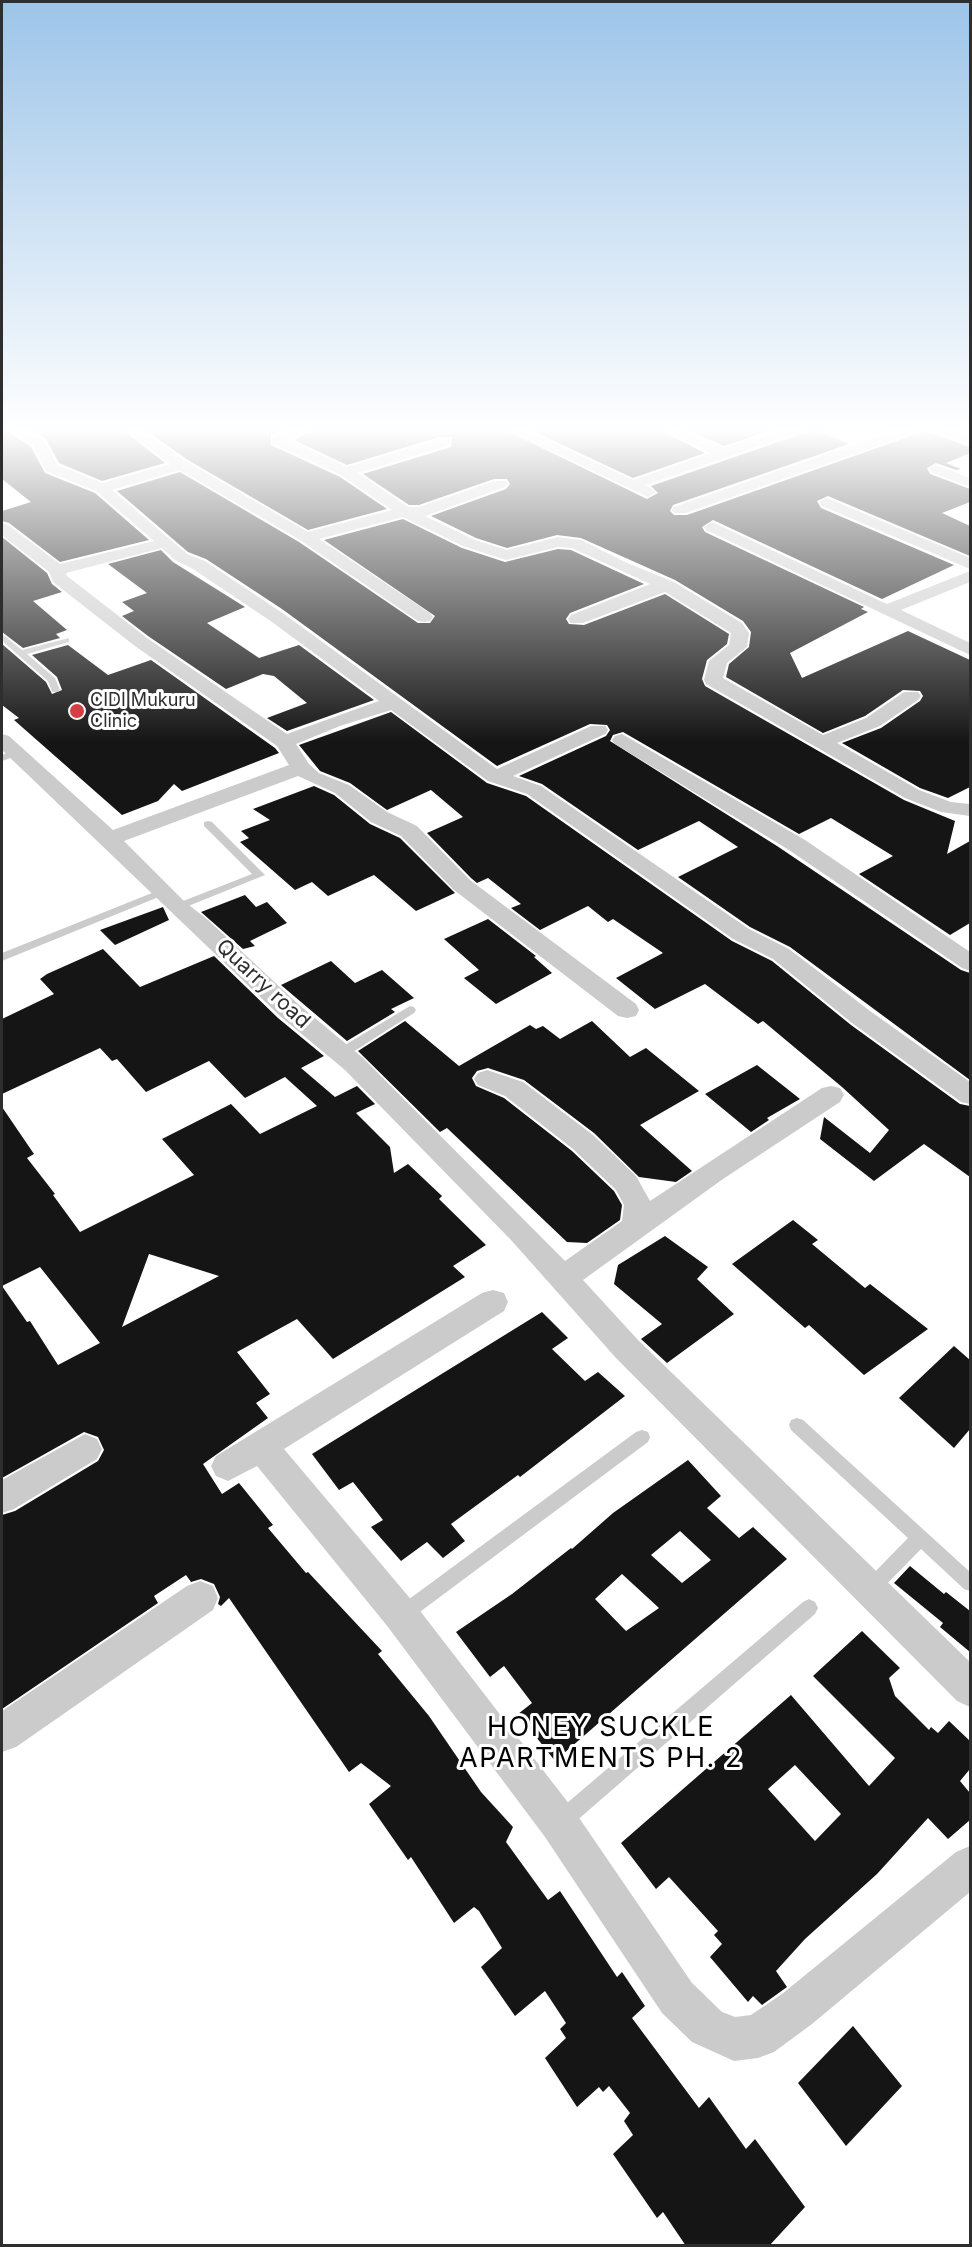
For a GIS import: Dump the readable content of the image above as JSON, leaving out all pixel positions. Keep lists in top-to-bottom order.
{
  "streets": {
    "street": ["Quarry road"]
  },
  "districts": ["HONEY SUCKLE APARTMENTS PH. 2"],
  "places": ["CIDI Mukuru Clinic"]
}
